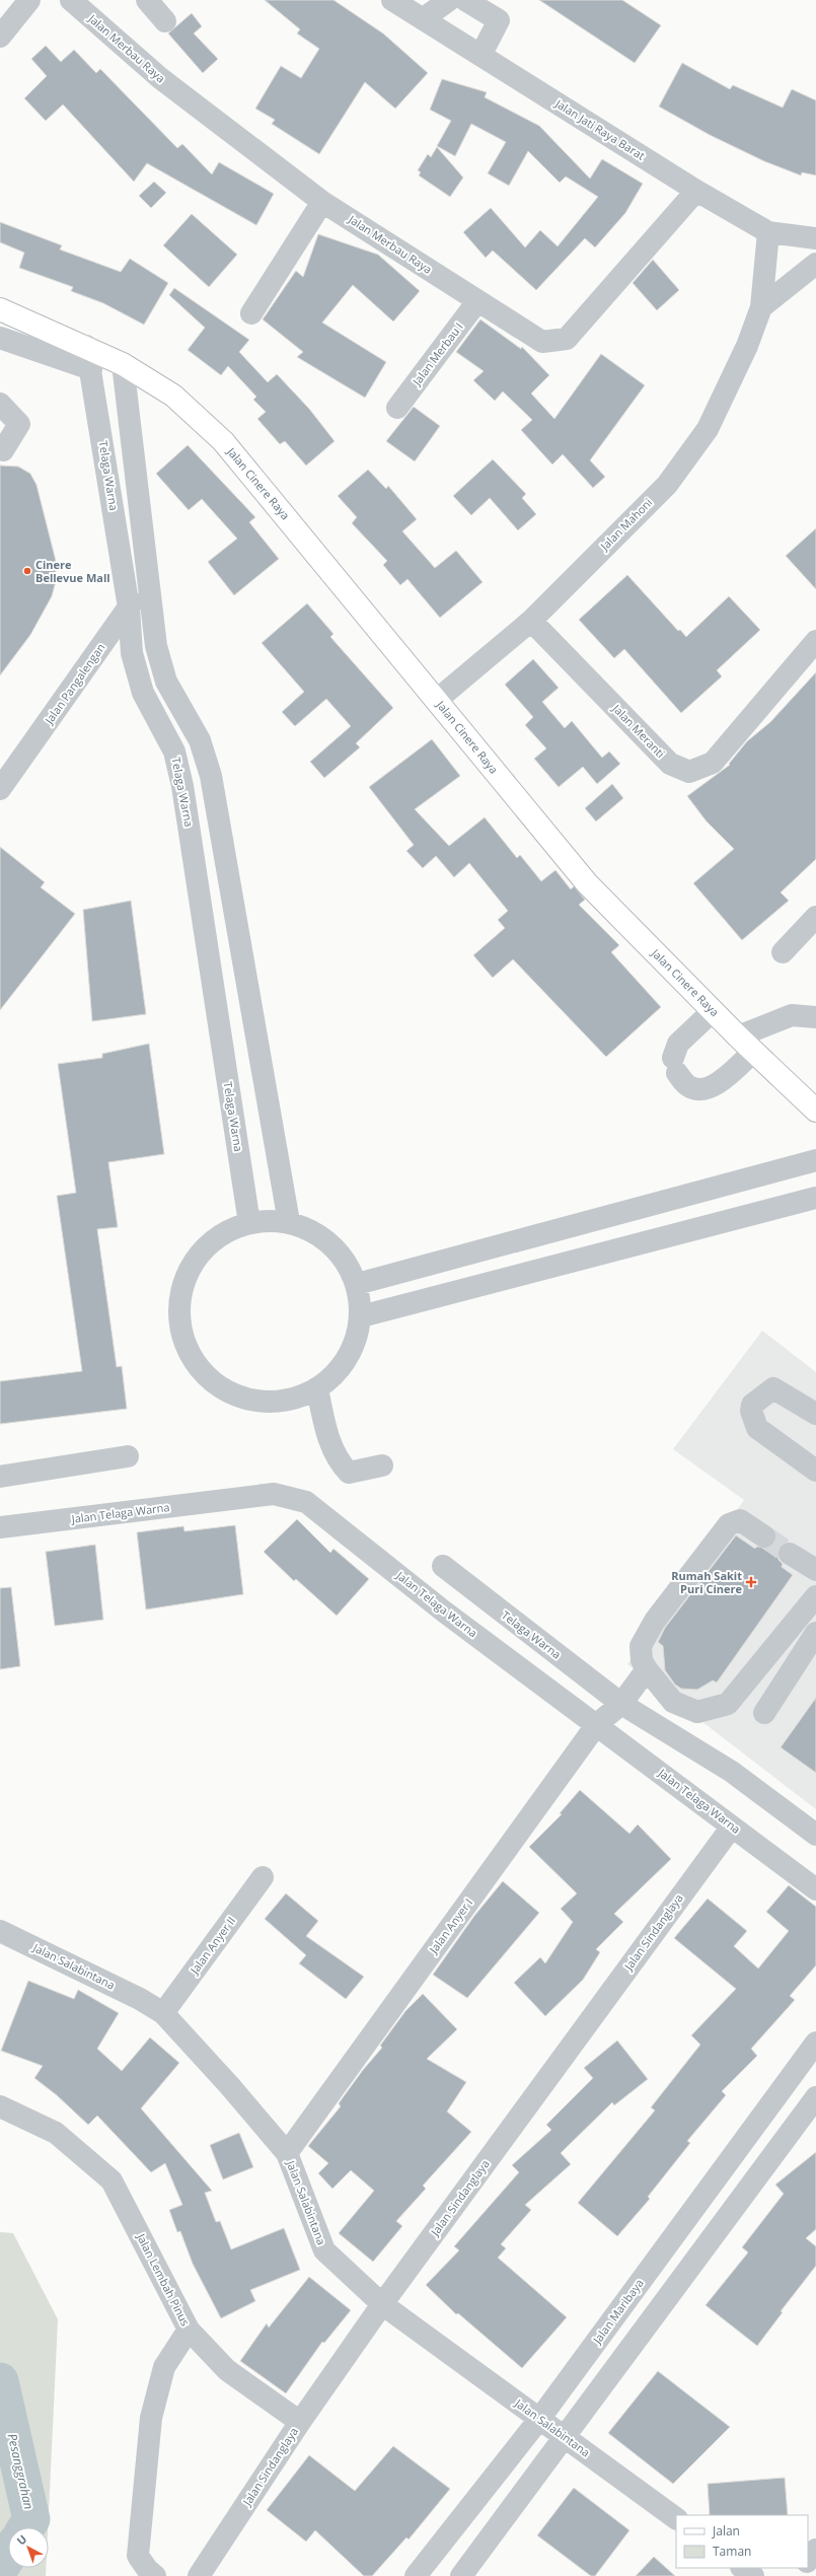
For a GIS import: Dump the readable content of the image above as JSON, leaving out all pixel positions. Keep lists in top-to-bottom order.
{
  "streets": {
    "main road": ["Jalan Cinere Raya"],
    "street": [
      "Jalan Merbau Raya",
      "Jalan Jati Raya Barat",
      "Jalan Merbau I",
      "Telaga Warna",
      "Jalan Mahoni",
      "Jalan Pangalengan",
      "Jalan Meranti",
      "Jalan Telaga Warna",
      "Jalan Anyer I",
      "Jalan Sindanglaya",
      "Jalan Anyer II",
      "Jalan Salabintana",
      "Jalan Lembah Pinus",
      "Jalan Maribaya"
    ]
  },
  "crossings": [
    ["Jalan Merbau Raya", "Jalan Jati Raya Barat"],
    ["Jalan Merbau Raya", "Jalan Merbau I"],
    ["Jalan Jati Raya Barat", "Jalan Mahoni"],
    ["Telaga Warna", "Jalan Cinere Raya"],
    ["Telaga Warna", "Jalan Pangalengan"],
    ["Telaga Warna", "Jalan Anyer I"],
    ["Jalan Cinere Raya", "Jalan Mahoni"],
    ["Jalan Mahoni", "Jalan Meranti"],
    ["Jalan Telaga Warna", "Jalan Anyer I"],
    ["Jalan Telaga Warna", "Jalan Sindanglaya"],
    ["Jalan Anyer I", "Jalan Salabintana"],
    ["Jalan Sindanglaya", "Jalan Salabintana"],
    ["Jalan Anyer II", "Jalan Salabintana"],
    ["Jalan Salabintana", "Jalan Maribaya"]
  ],
  "water": ["Pesanggrahan"],
  "places": {
    "other": ["Cinere Bellevue Mall"],
    "health": ["Rumah Sakit Puri Cinere"]
  },
  "legend": ["Jalan", "Taman"],
  "north": "top left"
}
